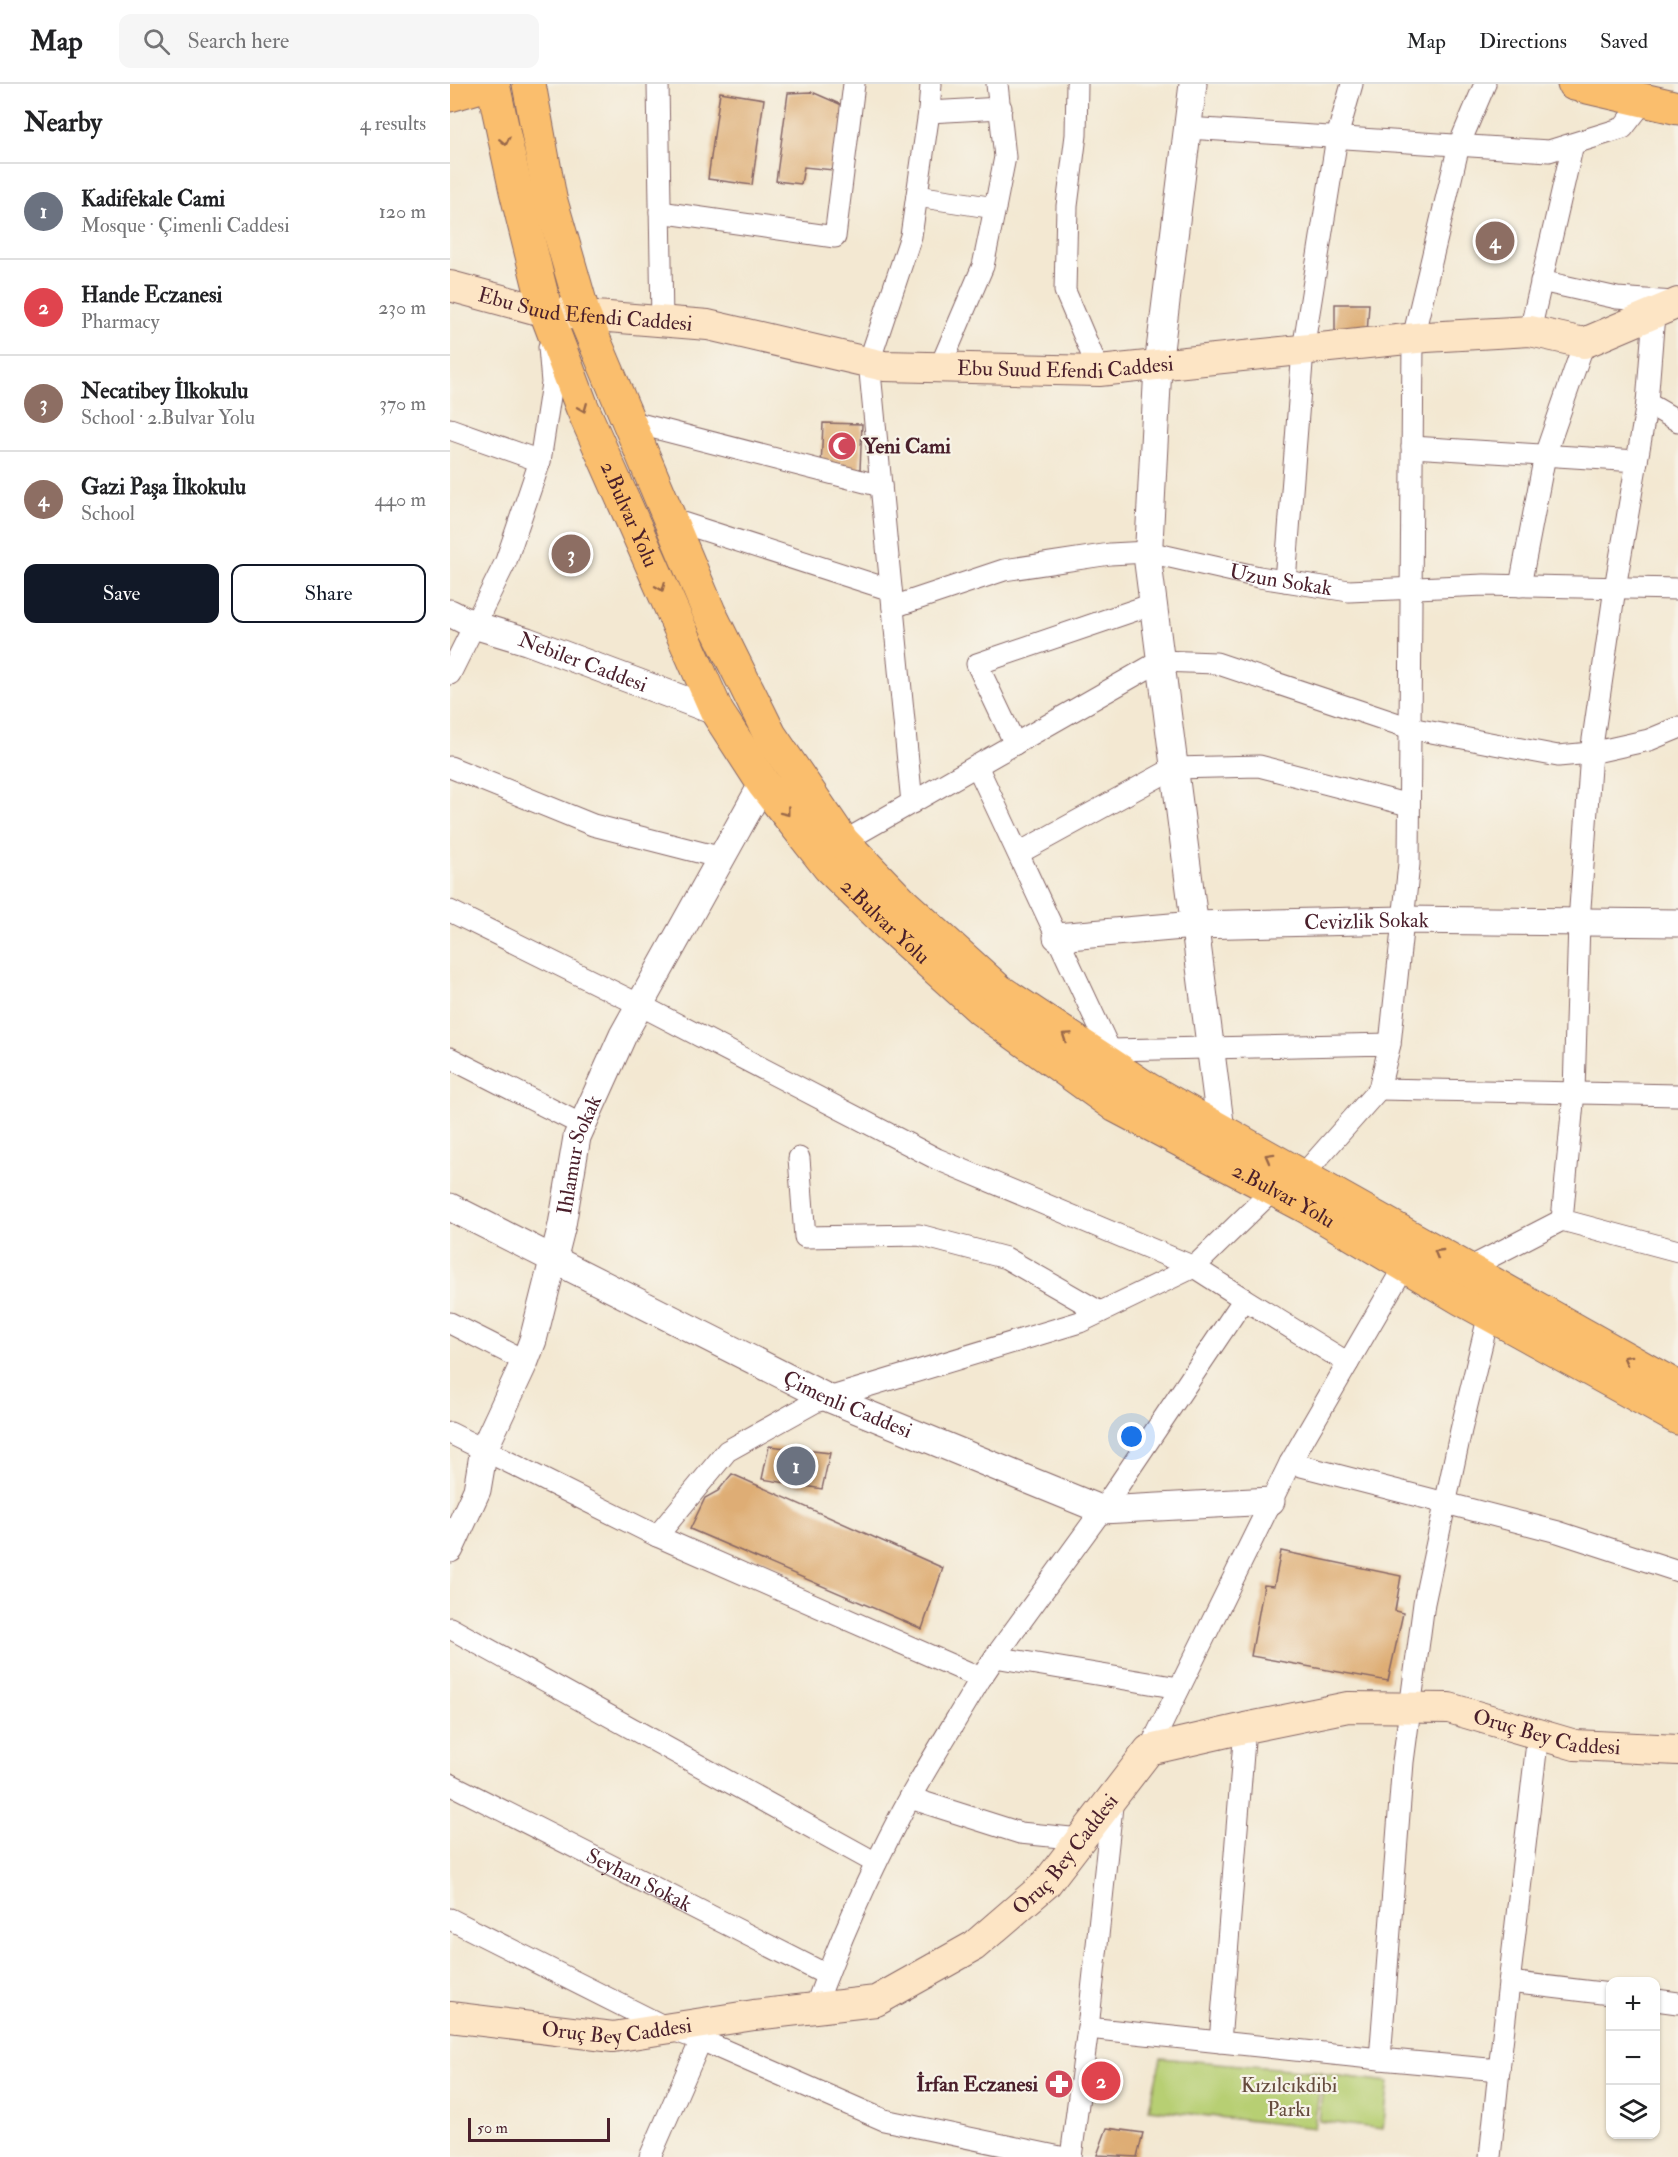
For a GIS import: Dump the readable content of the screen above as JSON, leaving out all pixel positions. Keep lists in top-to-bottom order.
{
  "streets": {
    "main road": ["Ebu Suud Efendi Caddesi", "2.Bulvar Yolu", "Oruç Bey Caddesi"],
    "street": [
      "Uzun Sokak",
      "Nebiler Caddesi",
      "Cevizlik Sokak",
      "Ihlamur Sokak",
      "Çimenli Caddesi",
      "Seyhan Sokak"
    ]
  },
  "crossings": [
    ["Ebu Suud Efendi Caddesi", "2.Bulvar Yolu"],
    ["2.Bulvar Yolu", "Nebiler Caddesi"],
    ["2.Bulvar Yolu", "Ihlamur Sokak"],
    ["Ihlamur Sokak", "Çimenli Caddesi"]
  ],
  "parks": ["Kızılcıkdibi Parkı"],
  "places": {
    "mosque": ["Yeni Cami"],
    "pharmacy": ["İrfan Eczanesi"]
  },
  "scale_bar": "50 m",
  "page": {
    "header": "Map",
    "search": "Search here",
    "nav": ["Map", "Directions", "Saved"],
    "heading": ["Nearby", "4 results"],
    "list": [
      {
        "mark": "1",
        "name": "Kadifekale Cami",
        "note": "Mosque · Çimenli Caddesi",
        "value": "120 m"
      },
      {
        "mark": "2",
        "name": "Hande Eczanesi",
        "note": "Pharmacy",
        "value": "230 m"
      },
      {
        "mark": "3",
        "name": "Necatibey İlkokulu",
        "note": "School · 2.Bulvar Yolu",
        "value": "370 m"
      },
      {
        "mark": "4",
        "name": "Gazi Paşa İlkokulu",
        "note": "School",
        "value": "440 m"
      }
    ],
    "pins": [
      "4",
      "3",
      "1",
      "2"
    ],
    "buttons": ["Save", "Share"],
    "map_buttons": ["+", "−"],
    "scale": "50 m"
  }
}
